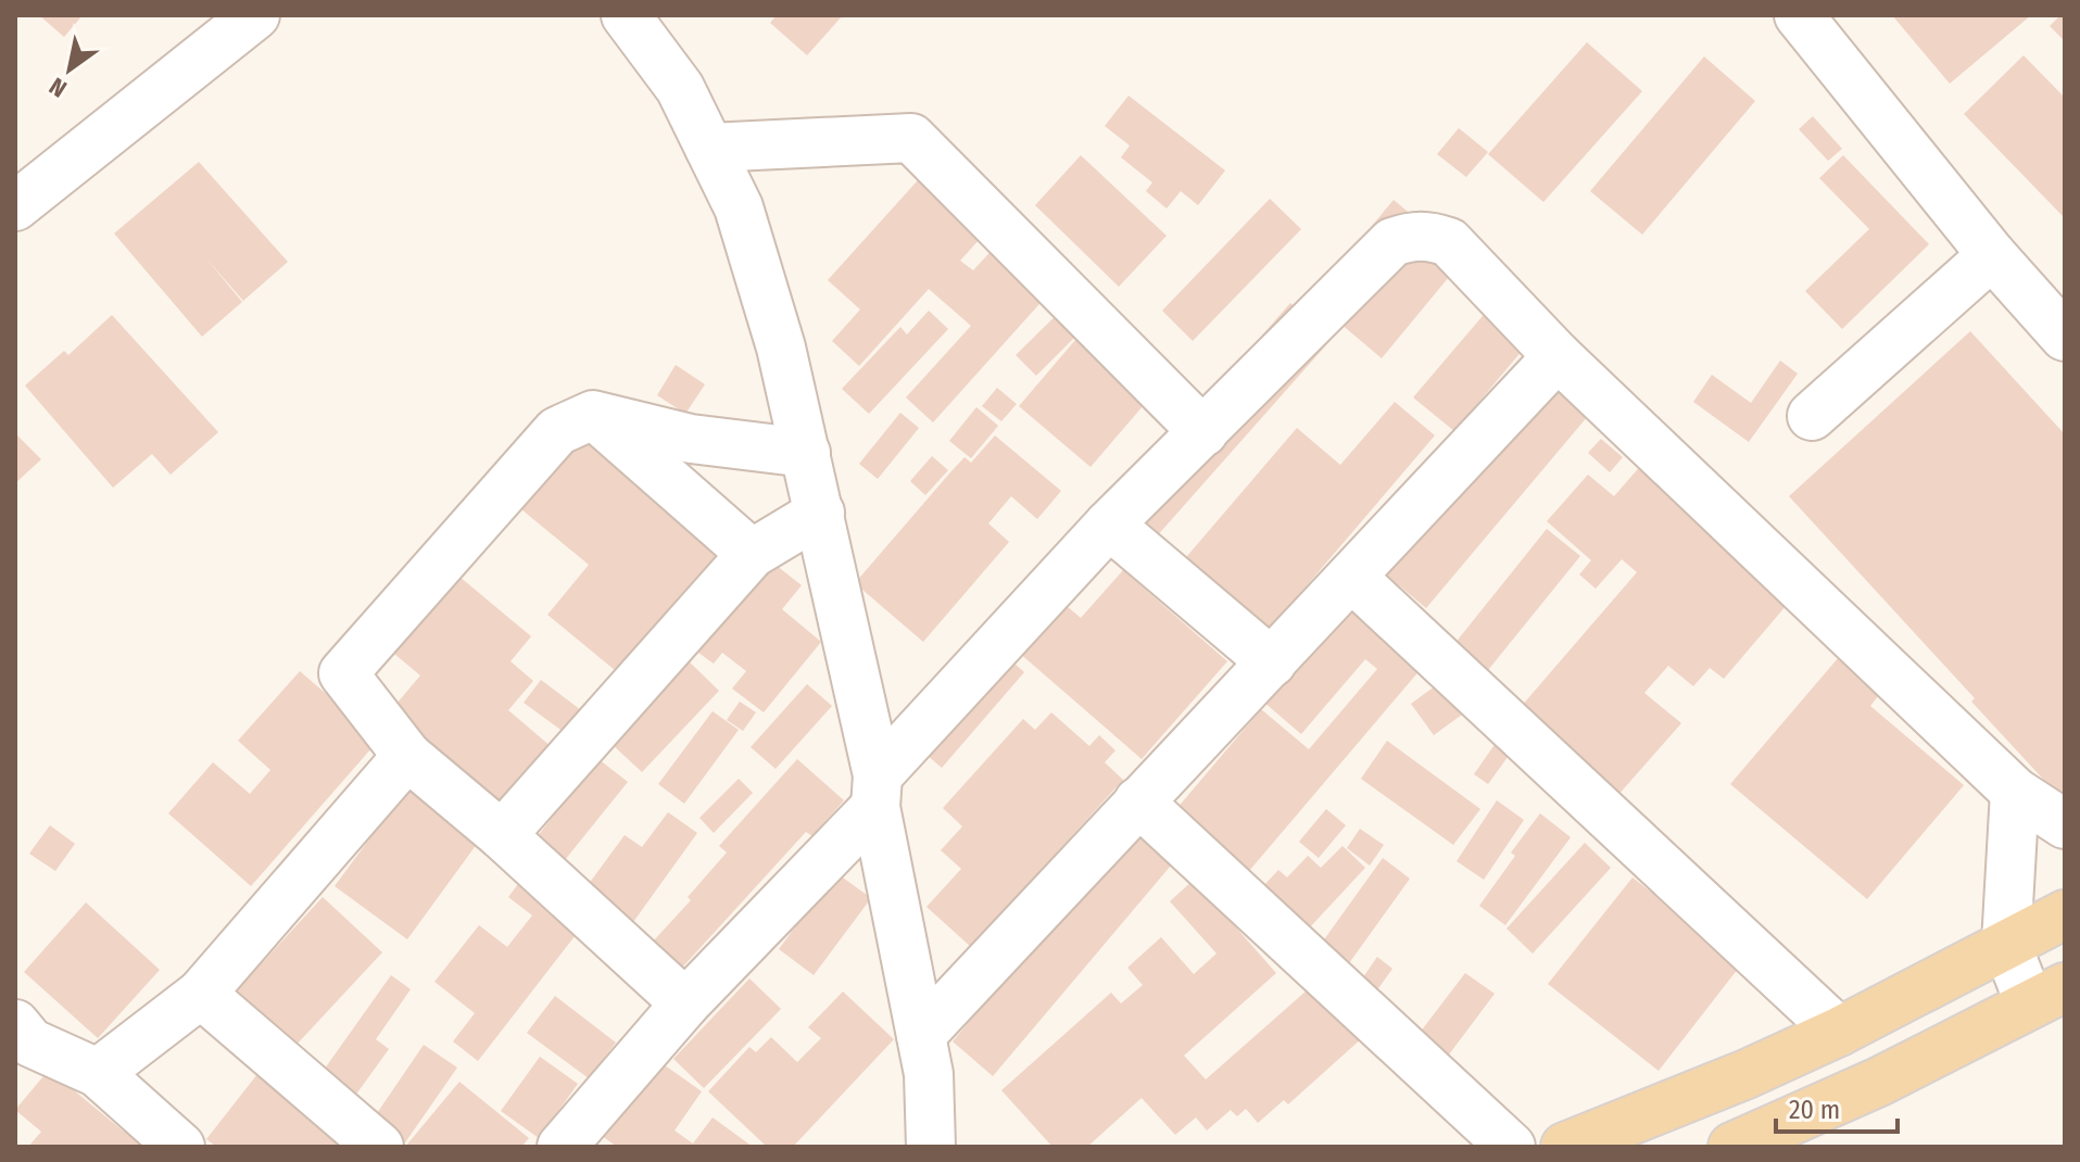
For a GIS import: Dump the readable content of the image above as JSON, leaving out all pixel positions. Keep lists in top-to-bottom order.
{
  "scale_bar": "20 m",
  "north": "bottom left"
}
